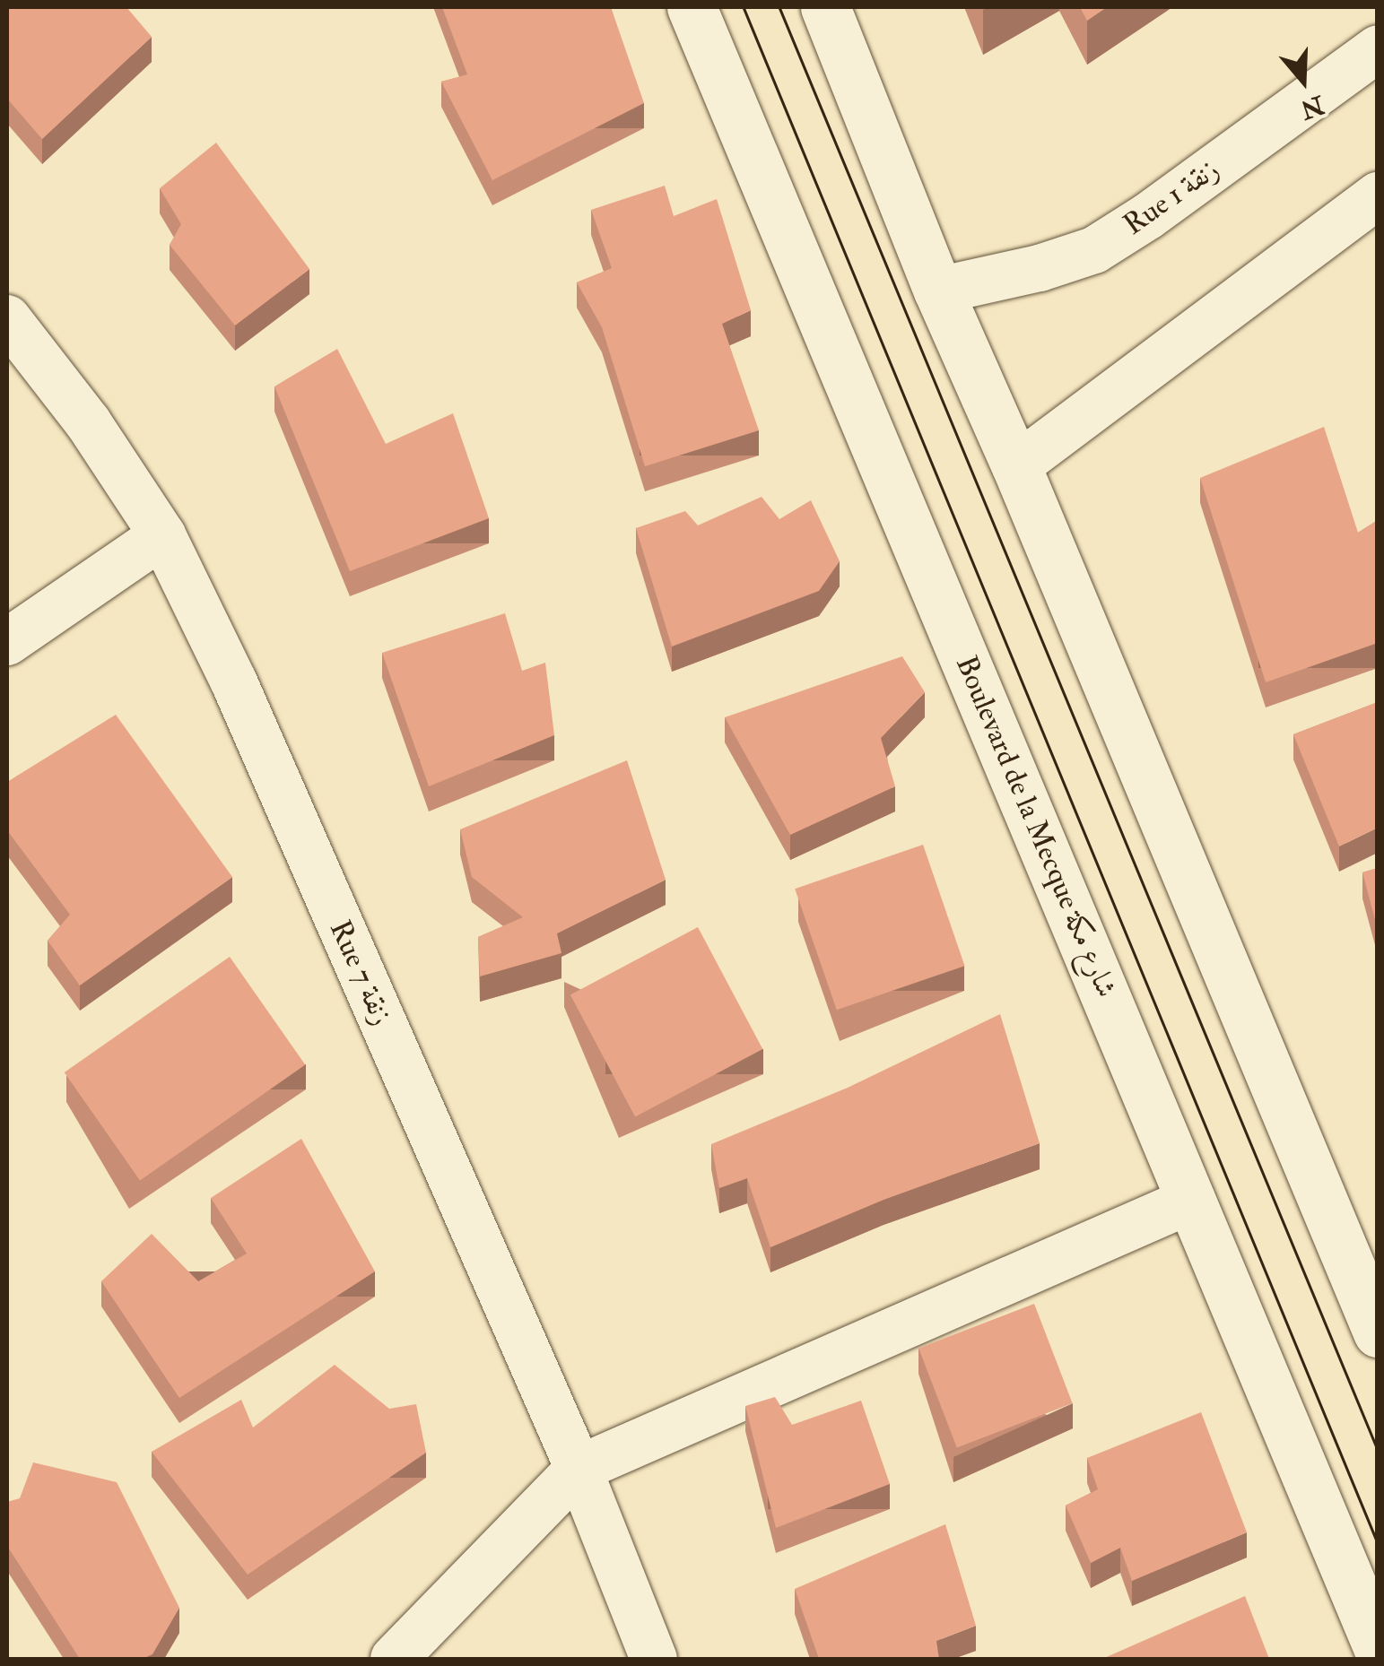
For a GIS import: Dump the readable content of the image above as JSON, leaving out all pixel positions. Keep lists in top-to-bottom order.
{
  "streets": {
    "main road": ["Boulevard de la Mecque شارع مكة"],
    "street": ["Rue 1 زنقة", "Rue 7 زنقة"]
  },
  "north": "bottom"
}
